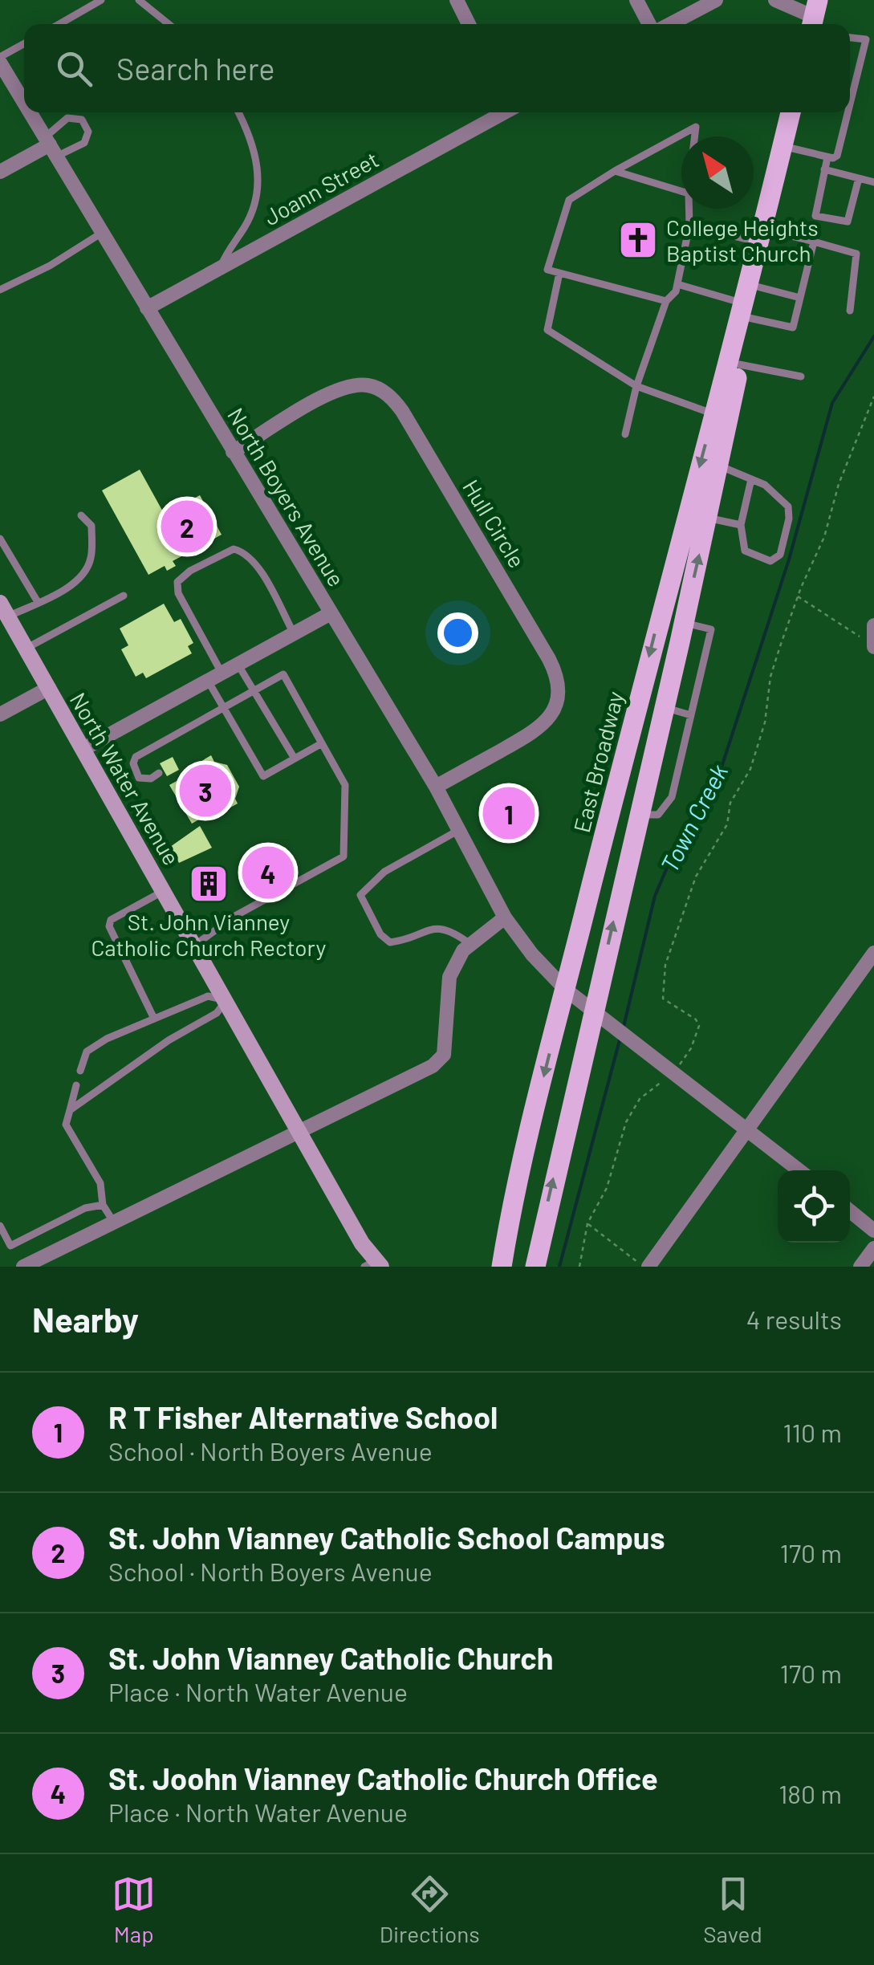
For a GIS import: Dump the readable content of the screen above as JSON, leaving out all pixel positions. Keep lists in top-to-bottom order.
{
  "streets": {
    "main road": ["East Broadway", "North Water Avenue"],
    "street": ["Joann Street", "North Boyers Avenue", "Hull Circle"]
  },
  "crossings": [
    ["Joann Street", "North Boyers Avenue"],
    ["North Boyers Avenue", "Hull Circle"],
    ["North Boyers Avenue", "East Broadway"]
  ],
  "water": ["Town Creek"],
  "places": {
    "church": ["College Heights Baptist Church"],
    "building": ["St. John Vianney Catholic Church Rectory"]
  },
  "north": "top left",
  "page": {
    "search": "Search here",
    "pins": [
      "2",
      "3",
      "1",
      "4"
    ],
    "heading": ["Nearby", "4 results"],
    "list": [
      {
        "mark": "1",
        "name": "R T Fisher Alternative School",
        "note": "School · North Boyers Avenue",
        "value": "110 m"
      },
      {
        "mark": "2",
        "name": "St. John Vianney Catholic School Campus",
        "note": "School · North Boyers Avenue",
        "value": "170 m"
      },
      {
        "mark": "3",
        "name": "St. John Vianney Catholic Church",
        "note": "Place · North Water Avenue",
        "value": "170 m"
      },
      {
        "mark": "4",
        "name": "St. Joohn Vianney Catholic Church Office",
        "note": "Place · North Water Avenue",
        "value": "180 m"
      }
    ],
    "nav": ["Map", "Directions", "Saved"]
  }
}
